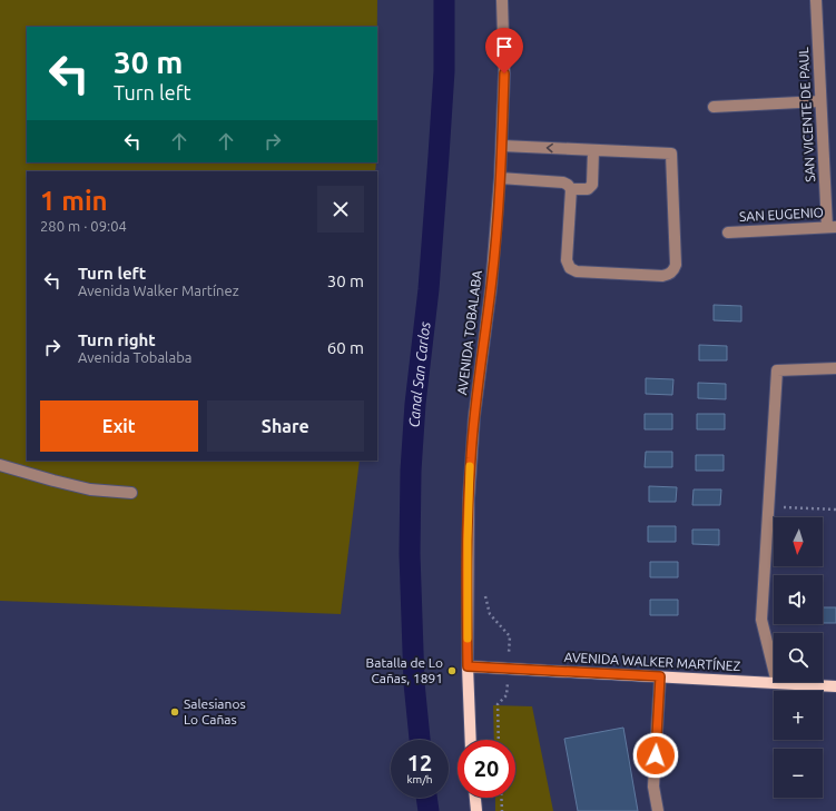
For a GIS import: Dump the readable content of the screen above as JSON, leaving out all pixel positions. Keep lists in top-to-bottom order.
{
  "streets": {
    "main road": ["AVENIDA TOBALABA", "AVENIDA WALKER MARTÍNEZ"],
    "street": ["SAN VICENTE DE PAUL", "SAN EUGENIO"]
  },
  "crossings": [
    ["SAN VICENTE DE PAUL", "SAN EUGENIO"],
    ["AVENIDA TOBALABA", "AVENIDA WALKER MARTÍNEZ"]
  ],
  "water": ["Canal San Carlos"],
  "places": ["Batalla de Lo Cañas, 1891", "Salesianos Lo Cañas"],
  "north": "bottom",
  "page": {
    "turn": ["30 m", "Turn left"],
    "heading": ["1 min", "280 m · 09:04"],
    "list": [
      {
        "name": "Turn left",
        "note": "Avenida Walker Martínez",
        "value": "30 m"
      },
      {
        "name": "Turn right",
        "note": "Avenida Tobalaba",
        "value": "60 m"
      }
    ],
    "buttons": ["Exit", "Share"],
    "map_buttons": ["+", "−"],
    "speed": "12 km/h",
    "limit": "20"
  }
}
